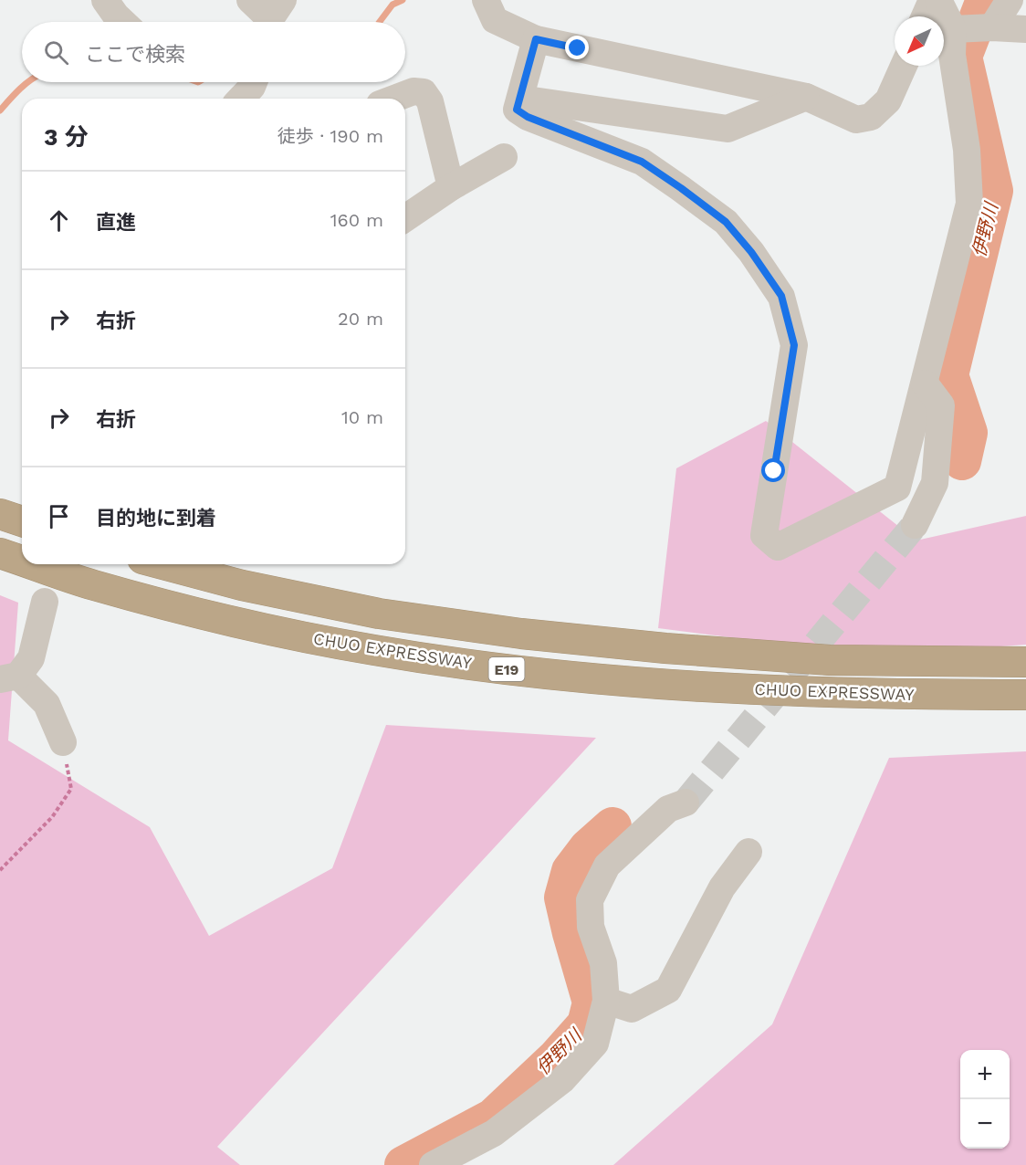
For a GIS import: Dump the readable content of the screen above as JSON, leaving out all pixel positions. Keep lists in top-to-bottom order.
{
  "streets": {
    "highway": ["CHUO EXPRESSWAY", "E19"]
  },
  "water": ["伊野川"],
  "north": "bottom left",
  "page": {
    "search": "ここで検索",
    "heading": ["3 分", "徒歩 · 190 m"],
    "list": [
      ["直進", "160 m"],
      ["右折", "20 m"],
      ["右折", "10 m"],
      "目的地に到着"
    ],
    "map_buttons": ["+", "−"]
  }
}
